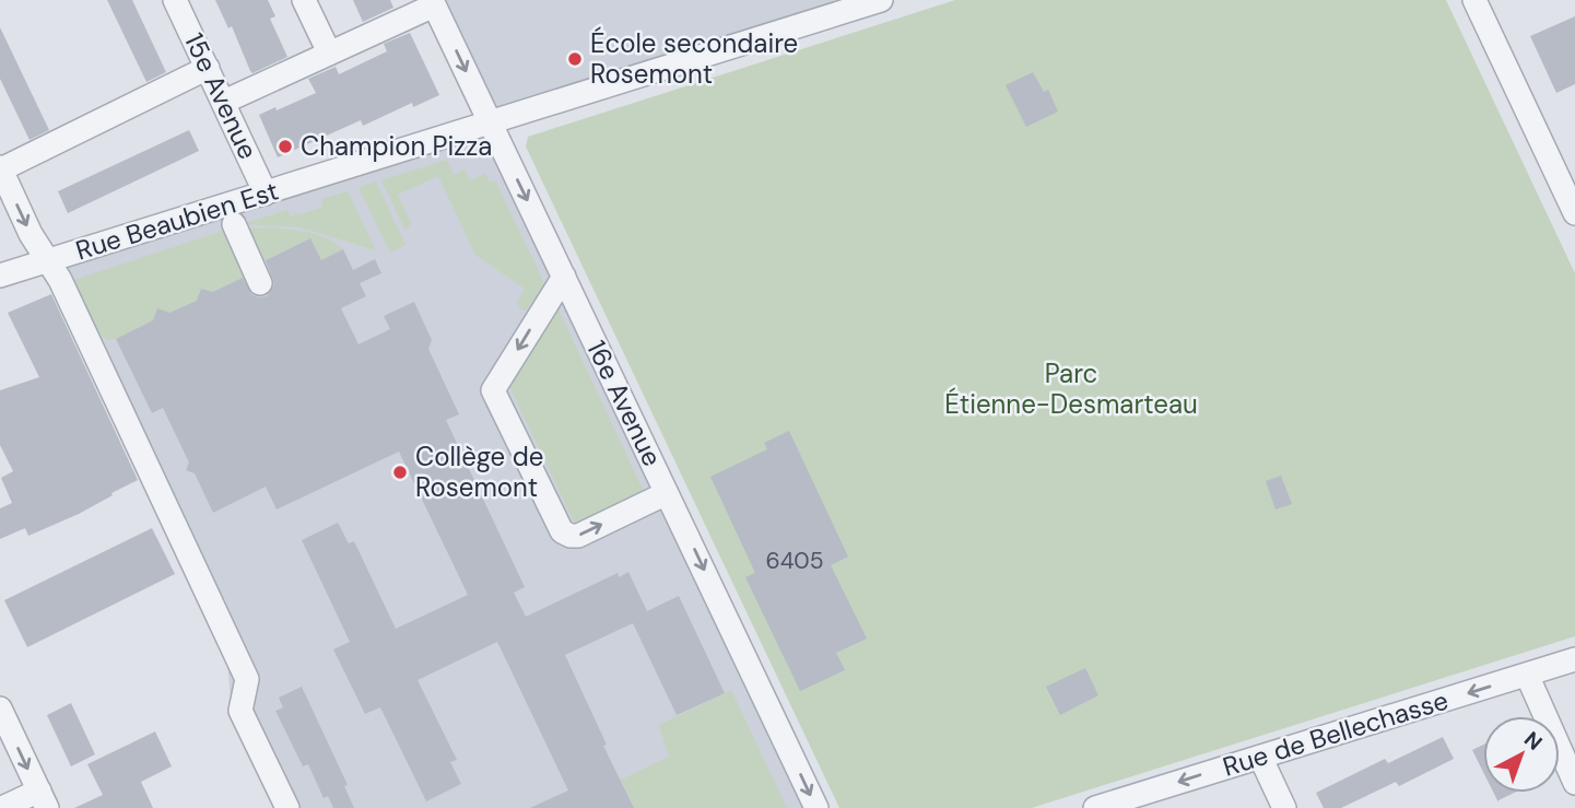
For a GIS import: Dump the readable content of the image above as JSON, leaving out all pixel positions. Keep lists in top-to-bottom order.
{
  "streets": {
    "street": [
      "15e Avenue",
      "Rue Beaubien Est",
      "16e Avenue",
      "Rue de Bellechasse"
    ]
  },
  "crossings": [
    ["15e Avenue", "Rue Beaubien Est"],
    ["Rue Beaubien Est", "16e Avenue"]
  ],
  "one_way": ["16e Avenue", "Rue de Bellechasse"],
  "parks": ["Parc Étienne-Desmarteau"],
  "places": ["École secondaire Rosemont", "Champion Pizza", "Collège de Rosemont"],
  "house_numbers": ["6405"],
  "north": "top right"
}
